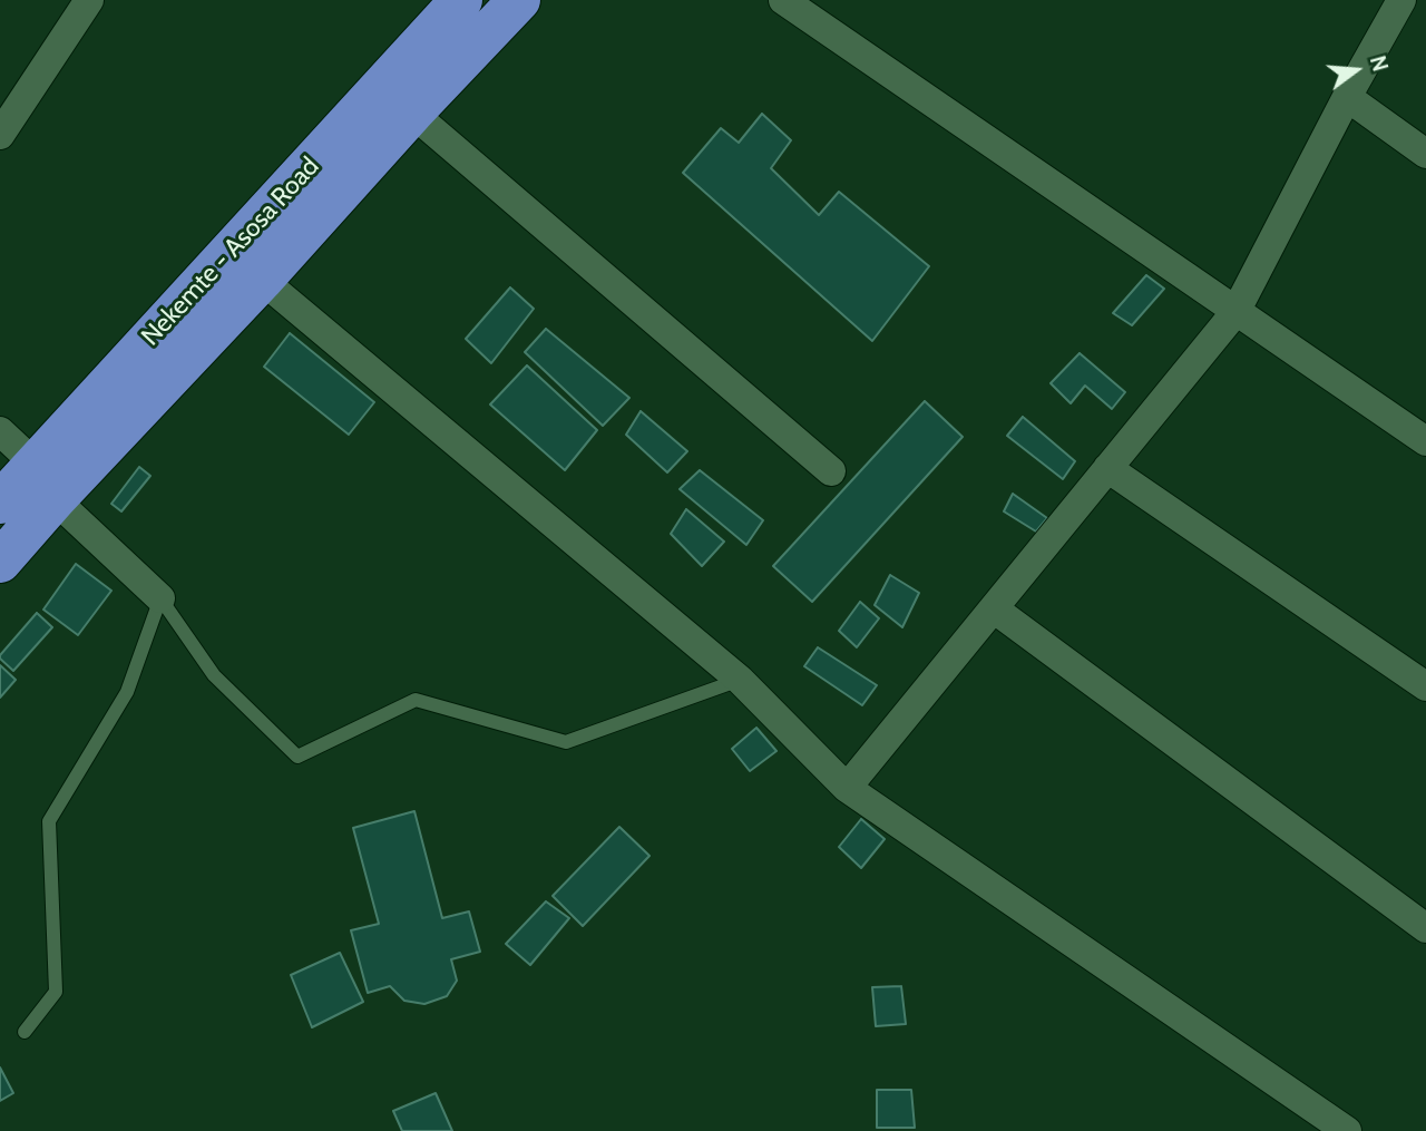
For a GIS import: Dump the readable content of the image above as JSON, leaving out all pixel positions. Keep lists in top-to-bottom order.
{
  "streets": {
    "highway": ["Nekemte - Asosa Road"]
  },
  "north": "right"
}
